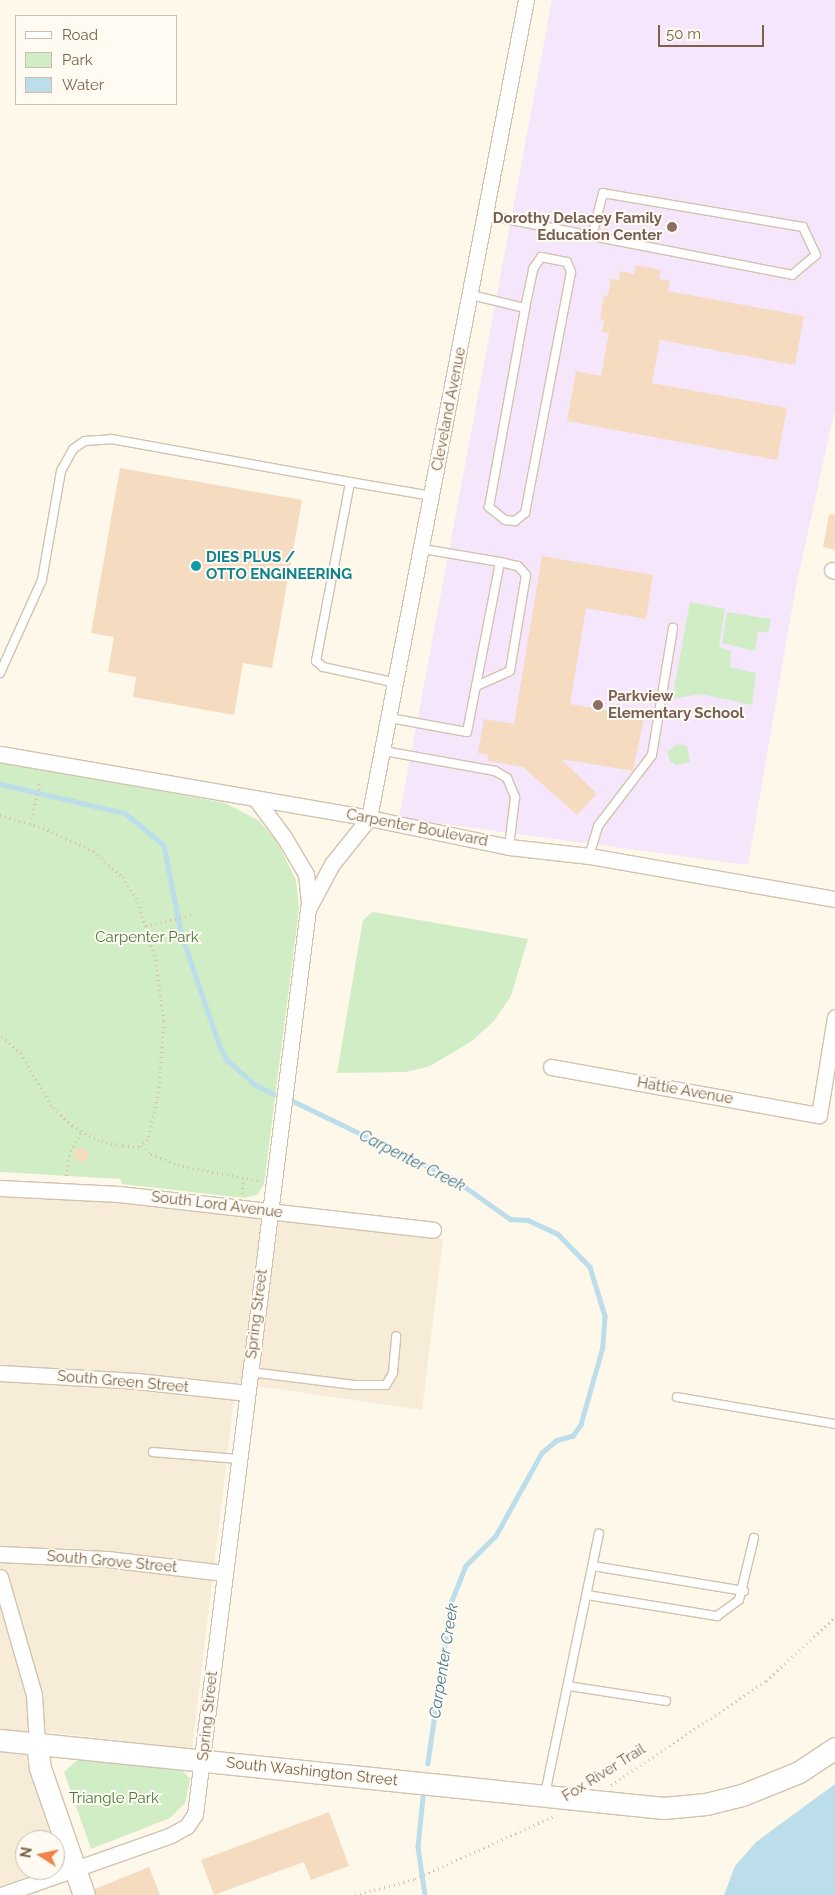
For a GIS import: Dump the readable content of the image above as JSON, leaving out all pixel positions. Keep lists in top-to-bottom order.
{
  "streets": {
    "street": [
      "Cleveland Avenue",
      "Carpenter Boulevard",
      "Hattie Avenue",
      "South Lord Avenue",
      "Spring Street",
      "South Green Street",
      "South Grove Street",
      "South Washington Street"
    ],
    "path": ["Fox River Trail"]
  },
  "crossings": [
    ["Cleveland Avenue", "Carpenter Boulevard"],
    ["Cleveland Avenue", "Spring Street"],
    ["Carpenter Boulevard", "Spring Street"],
    ["South Lord Avenue", "Spring Street"],
    ["Spring Street", "South Green Street"],
    ["Spring Street", "South Grove Street"],
    ["Spring Street", "South Washington Street"],
    ["South Washington Street", "Fox River Trail"]
  ],
  "water": ["Carpenter Creek"],
  "parks": ["Carpenter Park", "Triangle Park"],
  "places": ["Dorothy Delacey Family Education Center", "DIES PLUS / OTTO ENGINEERING", "Parkview Elementary School"],
  "legend": ["Road", "Park", "Water"],
  "scale_bar": "50 m",
  "north": "left"
}
